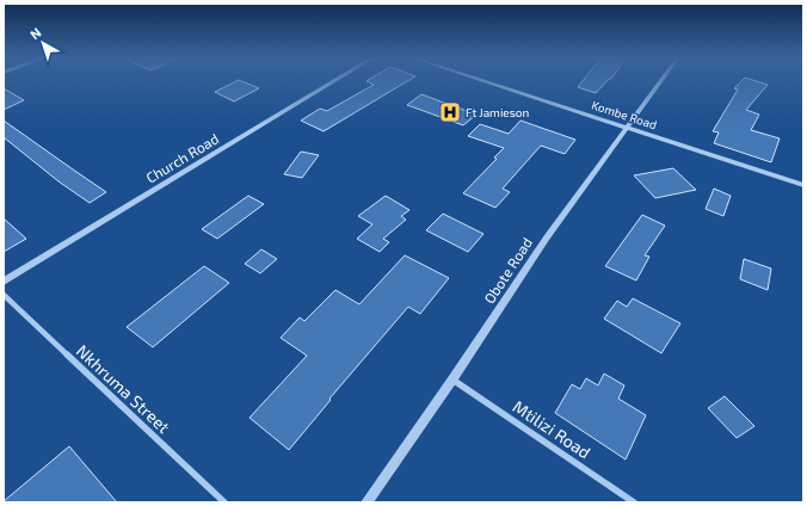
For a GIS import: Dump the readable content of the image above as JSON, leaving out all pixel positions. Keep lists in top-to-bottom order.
{
  "streets": {
    "street": [
      "Kombe Road",
      "Church Road",
      "Obote Road",
      "Nkhruma Street",
      "Mtilizi Road"
    ]
  },
  "crossings": [
    ["Kombe Road", "Obote Road"],
    ["Obote Road", "Mtilizi Road"]
  ],
  "places": {
    "hospital": ["Ft Jamieson"]
  },
  "north": "top left"
}
